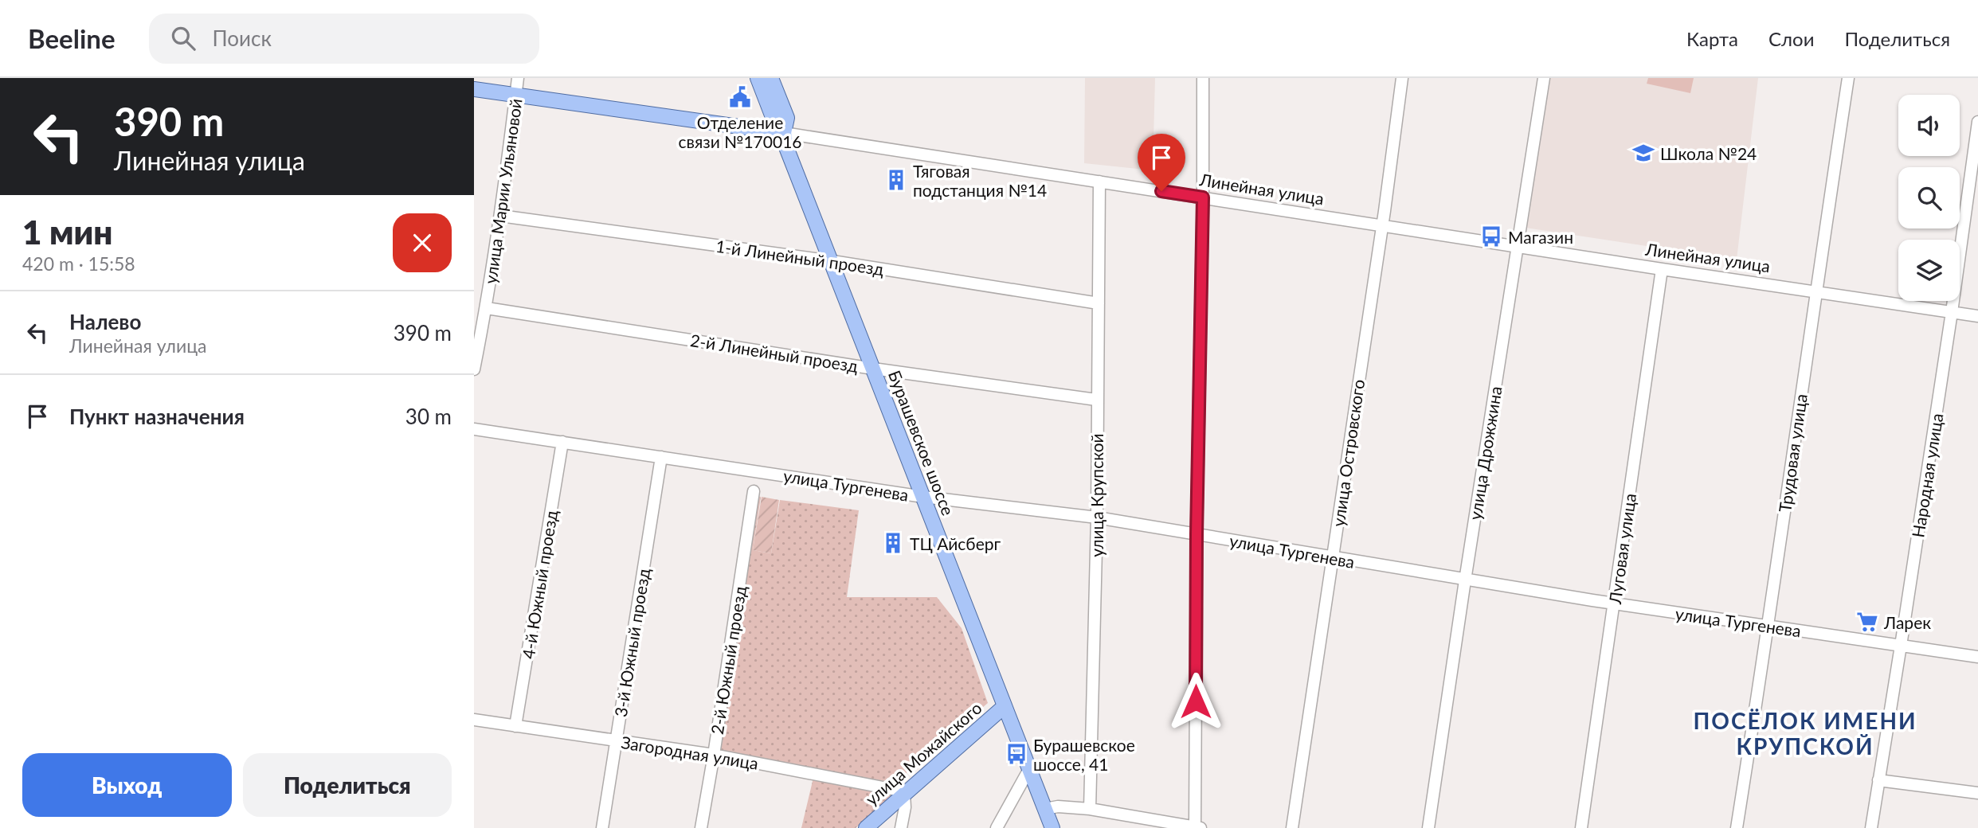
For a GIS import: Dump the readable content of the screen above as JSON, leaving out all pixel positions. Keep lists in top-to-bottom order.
{
  "streets": {
    "main road": ["Линейная улица", "Бурашевское шоссе", "улица Можайского"],
    "street": [
      "улица Марии Ульяновой",
      "1-й Линейный проезд",
      "2-й Линейный проезд",
      "улица Островского",
      "улица Дрожжина",
      "Трудовая улица",
      "Народная улица",
      "улица Тургенева",
      "улица Крупской",
      "Луговая улица",
      "4-й Южный проезд",
      "3-й Южный проезд",
      "2-й Южный проезд",
      "Загородная улица"
    ]
  },
  "crossings": [
    ["Линейная улица", "улица Марии Ульяновой"],
    ["Линейная улица", "Бурашевское шоссе"],
    ["Линейная улица", "улица Островского"],
    ["Линейная улица", "улица Дрожжина"],
    ["Линейная улица", "Трудовая улица"],
    ["Линейная улица", "Народная улица"],
    ["Линейная улица", "улица Крупской"],
    ["Линейная улица", "Луговая улица"],
    ["улица Марии Ульяновой", "1-й Линейный проезд"],
    ["улица Марии Ульяновой", "2-й Линейный проезд"],
    ["1-й Линейный проезд", "Бурашевское шоссе"],
    ["1-й Линейный проезд", "улица Крупской"],
    ["2-й Линейный проезд", "Бурашевское шоссе"],
    ["2-й Линейный проезд", "улица Крупской"],
    ["Бурашевское шоссе", "улица Тургенева"],
    ["Бурашевское шоссе", "улица Можайского"],
    ["улица Островского", "улица Тургенева"],
    ["улица Дрожжина", "улица Тургенева"],
    ["Трудовая улица", "улица Тургенева"],
    ["Народная улица", "улица Тургенева"],
    ["улица Тургенева", "улица Крупской"],
    ["улица Тургенева", "Луговая улица"],
    ["улица Тургенева", "4-й Южный проезд"],
    ["улица Тургенева", "3-й Южный проезд"],
    ["4-й Южный проезд", "Загородная улица"],
    ["3-й Южный проезд", "Загородная улица"],
    ["2-й Южный проезд", "Загородная улица"],
    ["Загородная улица", "улица Можайского"]
  ],
  "districts": ["ПОСЁЛОК ИМЕНИ КРУПСКОЙ"],
  "places": {
    "public building": ["Отделение связи №170016"],
    "school or university": ["Школа №24"],
    "building": ["Тяговая подстанция №14", "ТЦ Айсберг"],
    "bus stop": ["Магазин", "Бурашевское шоссе, 41"],
    "supermarket": ["Ларек"]
  },
  "page": {
    "header": "Beeline",
    "search": "Поиск",
    "nav": ["Карта", "Слои", "Поделиться"],
    "turn": ["390 m", "Линейная улица"],
    "heading": ["1 мин", "420 m · 15:58"],
    "list": [
      {
        "name": "Налево",
        "note": "Линейная улица",
        "value": "390 m"
      },
      {
        "name": "Пункт назначения",
        "value": "30 m"
      }
    ],
    "buttons": ["Выход", "Поделиться"]
  }
}
